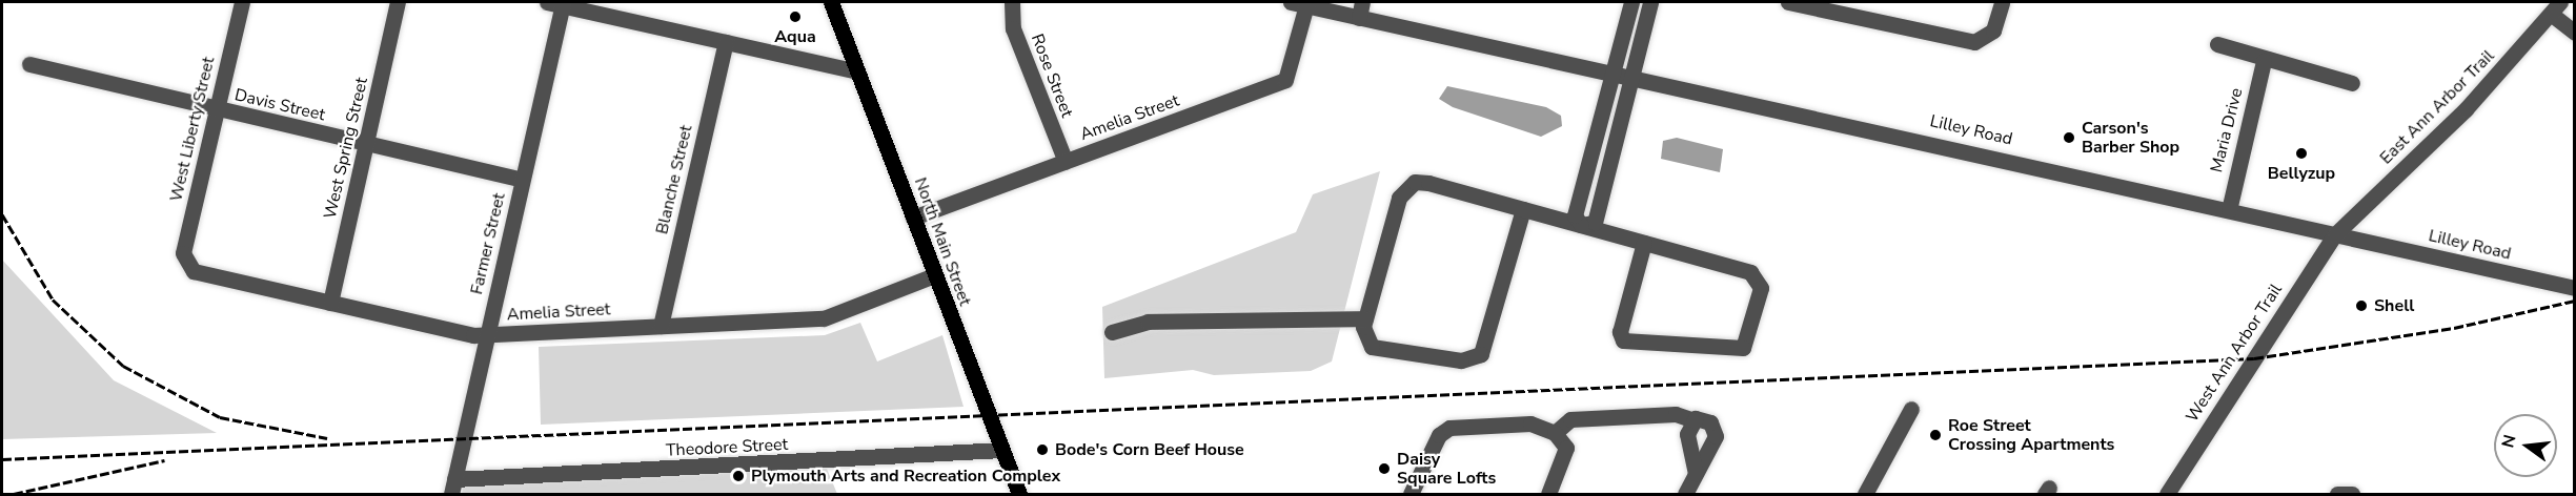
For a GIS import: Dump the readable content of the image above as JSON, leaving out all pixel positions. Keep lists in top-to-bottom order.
{
  "streets": {
    "main road": ["North Main Street"],
    "street": [
      "Rose Street",
      "Davis Street",
      "East Ann Arbor Trail",
      "Amelia Street",
      "West Liberty Street",
      "Lilley Road",
      "Maria Drive",
      "West Spring Street",
      "Blanche Street",
      "Farmer Street",
      "West Ann Arbor Trail",
      "Theodore Street"
    ]
  },
  "crossings": [
    ["Rose Street", "Amelia Street"],
    ["Davis Street", "West Liberty Street"],
    ["Davis Street", "West Spring Street"],
    ["Davis Street", "Farmer Street"],
    ["East Ann Arbor Trail", "Lilley Road"],
    ["East Ann Arbor Trail", "West Ann Arbor Trail"],
    ["Amelia Street", "West Liberty Street"],
    ["Amelia Street", "Lilley Road"],
    ["Amelia Street", "West Spring Street"],
    ["Amelia Street", "Blanche Street"],
    ["Amelia Street", "North Main Street"],
    ["Amelia Street", "Farmer Street"],
    ["Lilley Road", "Maria Drive"],
    ["Lilley Road", "West Ann Arbor Trail"],
    ["North Main Street", "Theodore Street"],
    ["Farmer Street", "Theodore Street"]
  ],
  "places": [
    "Aqua",
    "Carson's Barber Shop",
    "Bellyzup",
    "Shell",
    "Roe Street Crossing Apartments",
    "Bode's Corn Beef House",
    "Daisy Square Lofts",
    "Plymouth Arts and Recreation Complex"
  ],
  "north": "left"
}
